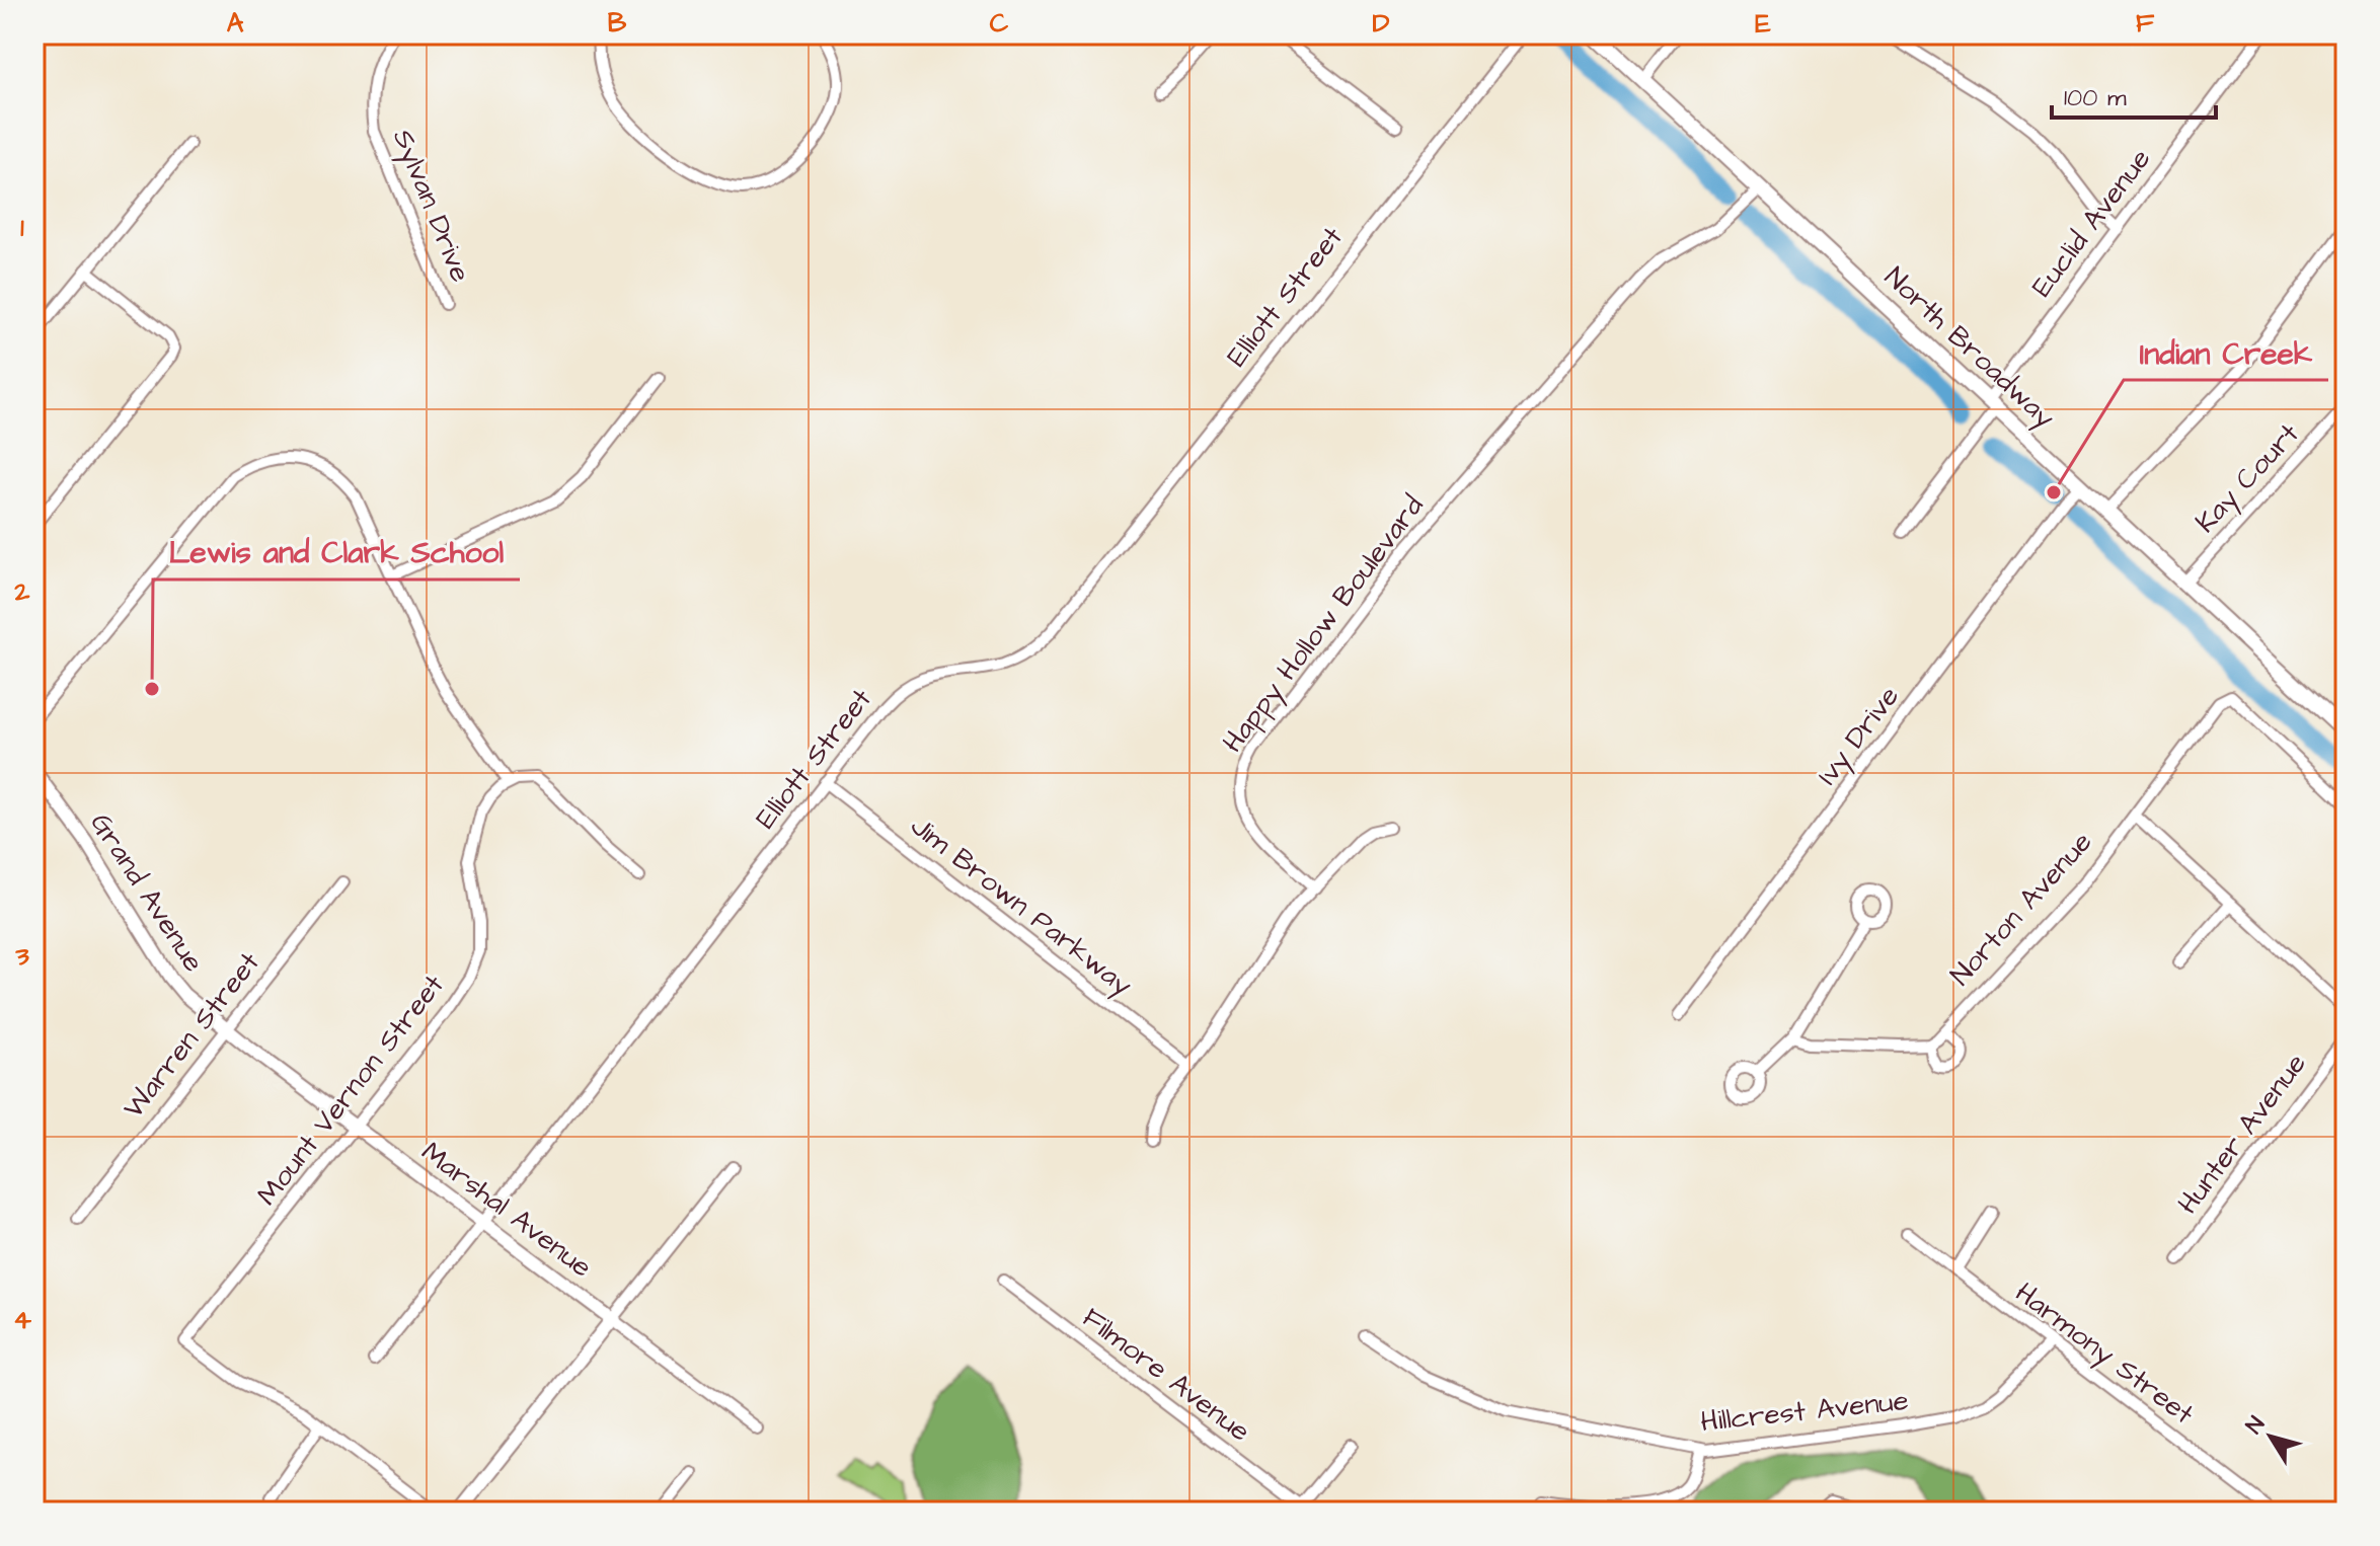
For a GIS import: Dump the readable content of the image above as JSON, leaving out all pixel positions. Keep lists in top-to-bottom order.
{
  "streets": {
    "main road": ["North Broadway"],
    "street": [
      "Sylvan Drive",
      "Euclid Avenue",
      "Elliott Street",
      "Kay Court",
      "Happy Hollow Boulevard",
      "Ivy Drive",
      "Grand Avenue",
      "Jim Brown Parkway",
      "Norton Avenue",
      "Warren Street",
      "Mount Vernon Street",
      "Hunter Avenue",
      "Marshal Avenue",
      "Harmony Street",
      "Filmore Avenue",
      "Hillcrest Avenue"
    ]
  },
  "crossings": [
    ["Euclid Avenue", "North Broadway"],
    ["Elliott Street", "Jim Brown Parkway"],
    ["Elliott Street", "Marshal Avenue"],
    ["North Broadway", "Kay Court"],
    ["North Broadway", "Happy Hollow Boulevard"],
    ["North Broadway", "Ivy Drive"],
    ["Grand Avenue", "Warren Street"],
    ["Grand Avenue", "Marshal Avenue"],
    ["Warren Street", "Marshal Avenue"],
    ["Mount Vernon Street", "Marshal Avenue"],
    ["Harmony Street", "Hillcrest Avenue"]
  ],
  "places": ["Indian Creek", "Lewis and Clark School"],
  "scale_bar": "100 m",
  "north": "top left",
  "grid": {
    "columns": [
      "A",
      "B",
      "C",
      "D",
      "E",
      "F"
    ],
    "rows": [
      "1",
      "2",
      "3",
      "4"
    ]
  }
}
